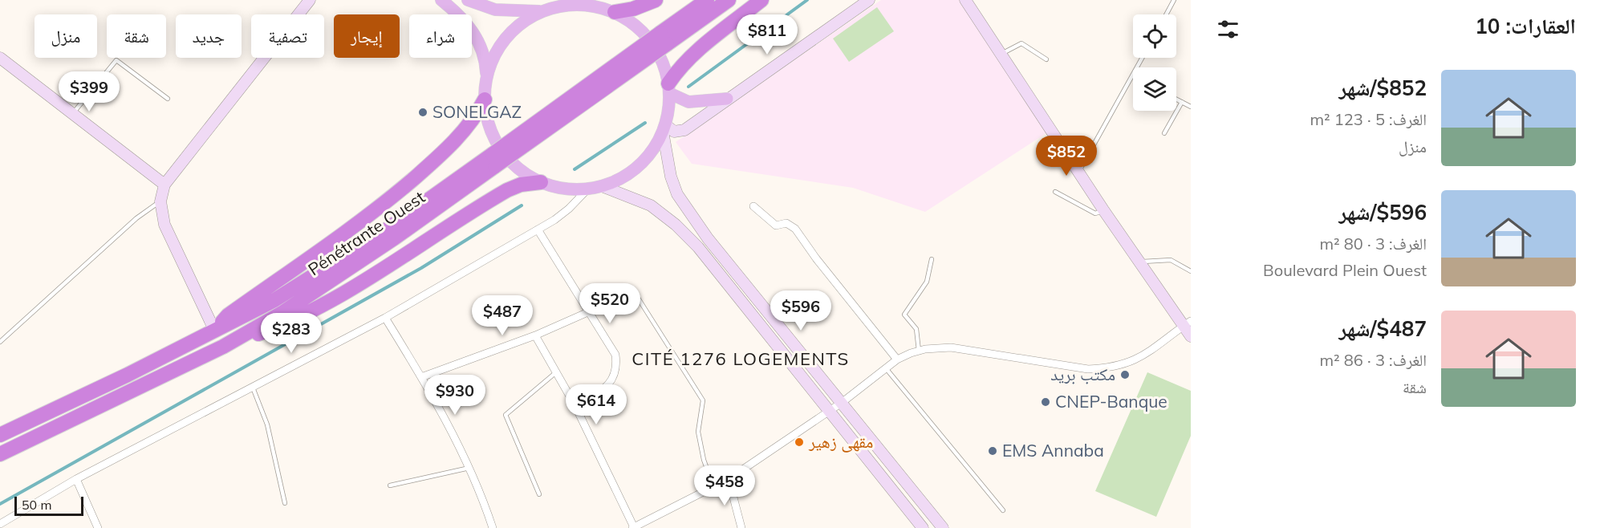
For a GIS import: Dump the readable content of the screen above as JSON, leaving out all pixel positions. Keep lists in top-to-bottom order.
{
  "streets": {
    "highway": ["Pénétrante Ouest"]
  },
  "districts": ["CITÉ 1276 LOGEMENTS"],
  "places": [
    "SONELGAZ",
    "مكتب بريد",
    "CNEP-Banque",
    "مقهى زهير",
    "EMS Annaba"
  ],
  "scale_bar": "50 m",
  "page": {
    "heading": "العقارات: 10",
    "price": [
      "$811",
      "$399",
      "$852",
      "$520",
      "$596",
      "$487",
      "$283",
      "$930",
      "$614",
      "$458"
    ],
    "chip": [
      "شراء",
      "إيجار",
      "تصفية",
      "جديد",
      "شقة",
      "منزل"
    ],
    "list": [
      {
        "name": "$852/شهر",
        "note": "الغرف: 5 · 123 m² · منزل"
      },
      {
        "name": "$596/شهر",
        "note": "الغرف: 3 · 80 m² · Boulevard Plein Ouest"
      },
      {
        "name": "$487/شهر",
        "note": "الغرف: 3 · 86 m² · شقة"
      }
    ],
    "scale": "50 m"
  }
}
